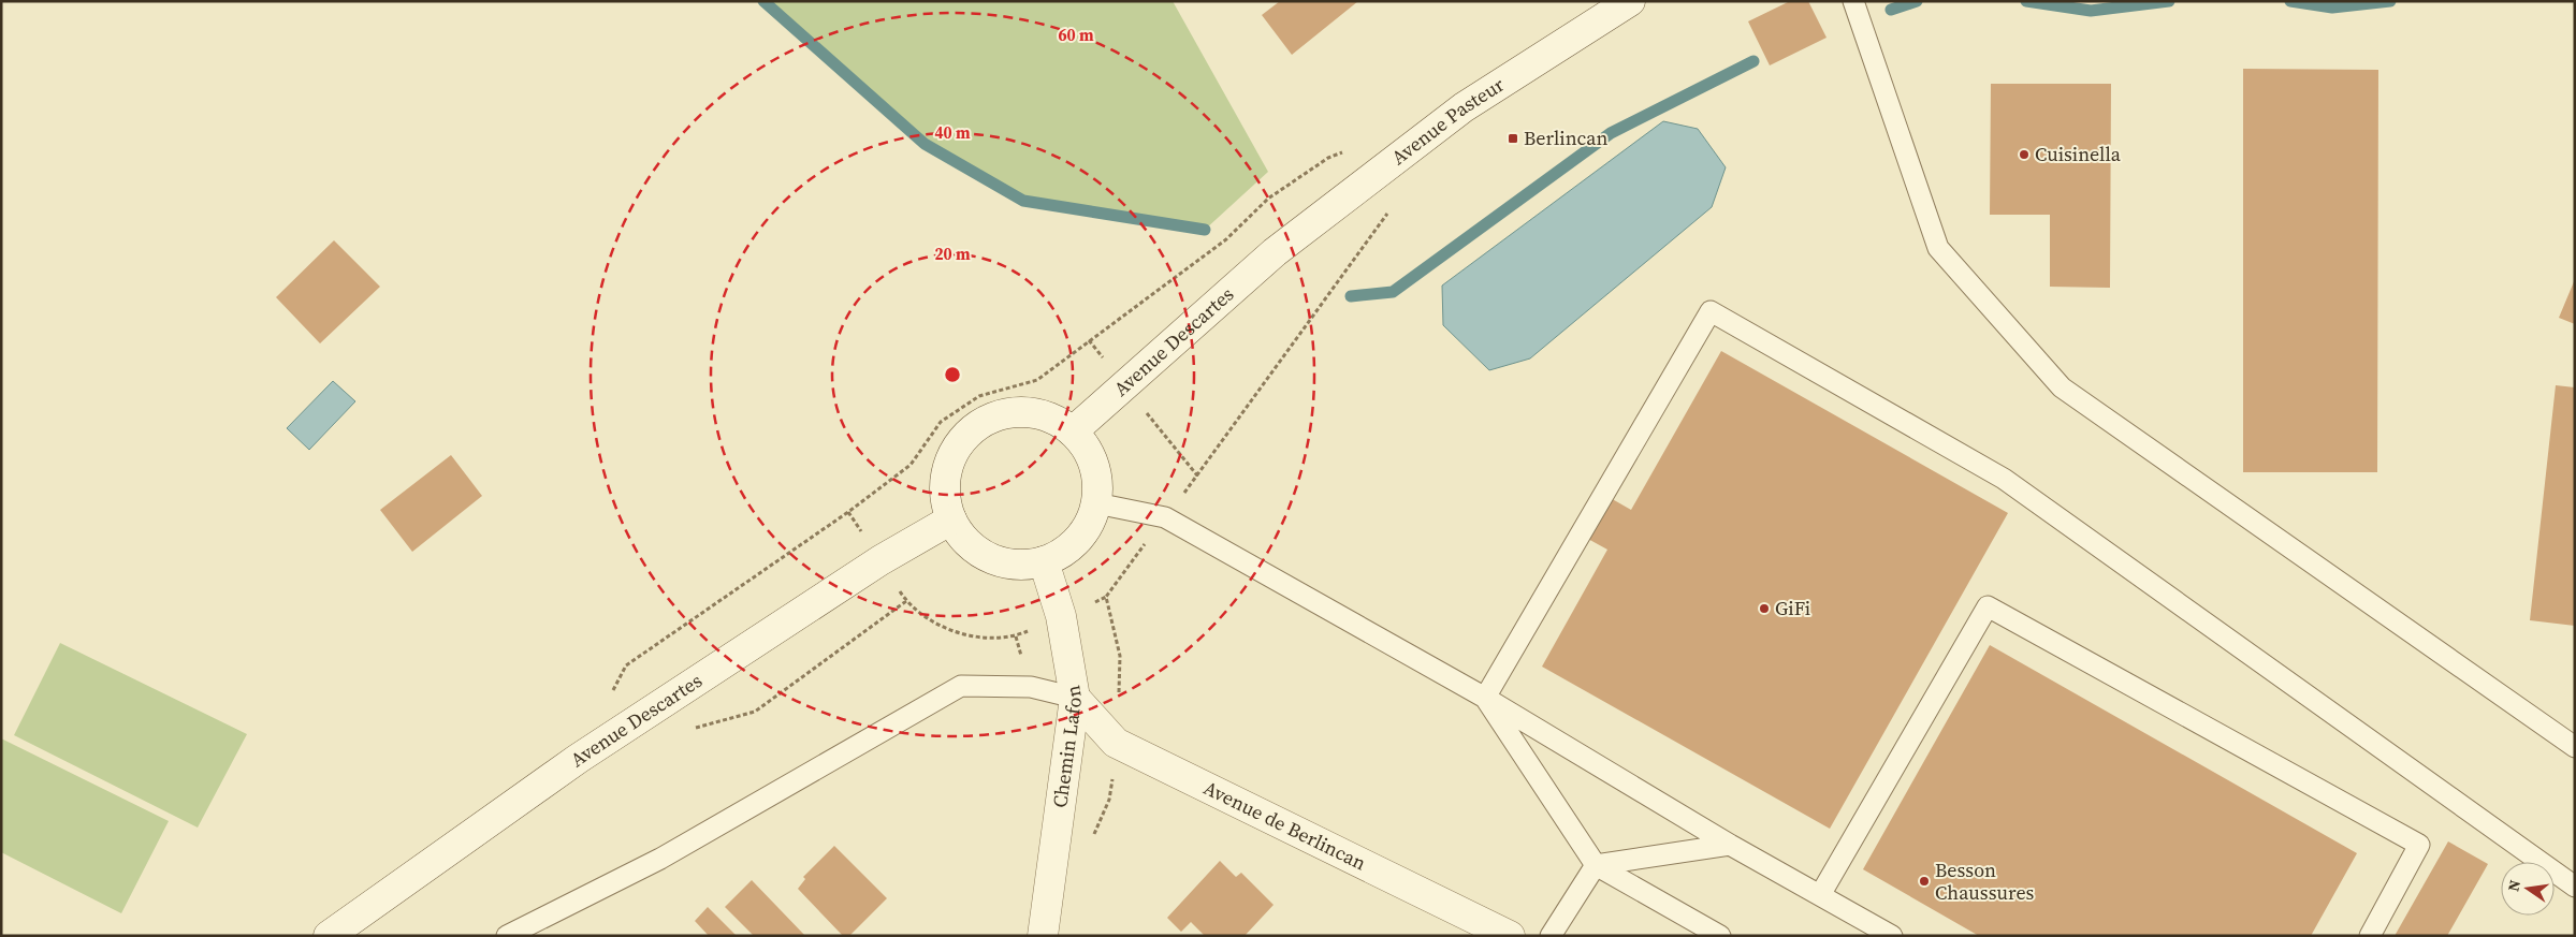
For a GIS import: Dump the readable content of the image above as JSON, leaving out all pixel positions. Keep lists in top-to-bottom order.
{
  "streets": {
    "main road": [
      "Avenue Pasteur",
      "Avenue Descartes",
      "Chemin Lafon",
      "Avenue de Berlincan"
    ]
  },
  "crossings": [
    ["Avenue Pasteur", "Avenue Descartes"],
    ["Avenue Descartes", "Chemin Lafon"],
    ["Chemin Lafon", "Avenue de Berlincan"]
  ],
  "places": {
    "transit": ["Berlincan"],
    "other": ["Cuisinella", "GiFi", "Besson Chaussures"]
  },
  "north": "left",
  "rings": ["60 m", "40 m", "20 m"]
}
